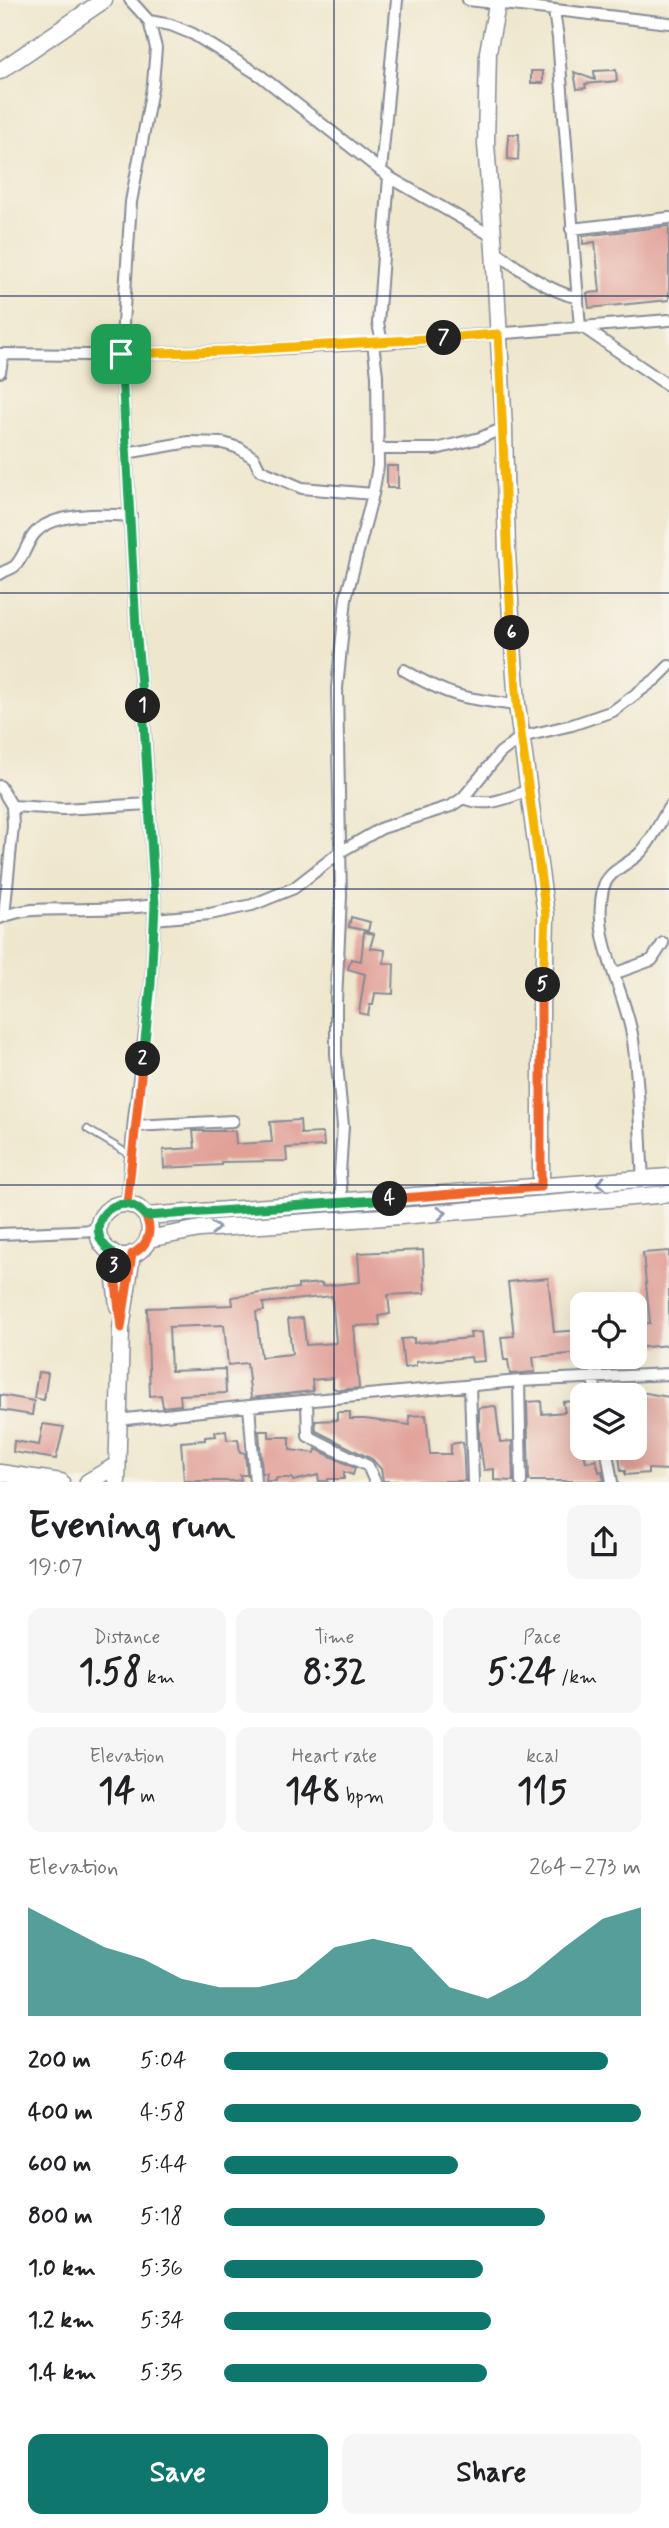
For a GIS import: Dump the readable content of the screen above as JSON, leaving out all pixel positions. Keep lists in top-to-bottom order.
{
  "page": {
    "pins": [
      "7",
      "6",
      "1",
      "5",
      "2",
      "4",
      "3"
    ],
    "heading": ["Evening run", "19:07"],
    "stats": [
      ["Distance", "1.58 km"],
      ["Time", "8:32"],
      ["Pace", "5:24 /km"],
      ["Elevation", "14 m"],
      ["Heart rate", "148 bpm"],
      ["kcal", "115"]
    ],
    "chart": ["Elevation", "264–273 m"],
    "list": [
      {
        "name": "200 m",
        "note": "5:04"
      },
      {
        "name": "400 m",
        "note": "4:58"
      },
      {
        "name": "600 m",
        "note": "5:44"
      },
      {
        "name": "800 m",
        "note": "5:18"
      },
      {
        "name": "1.0 km",
        "note": "5:36"
      },
      {
        "name": "1.2 km",
        "note": "5:34"
      },
      {
        "name": "1.4 km",
        "note": "5:35"
      }
    ],
    "buttons": ["Save", "Share"]
  }
}
